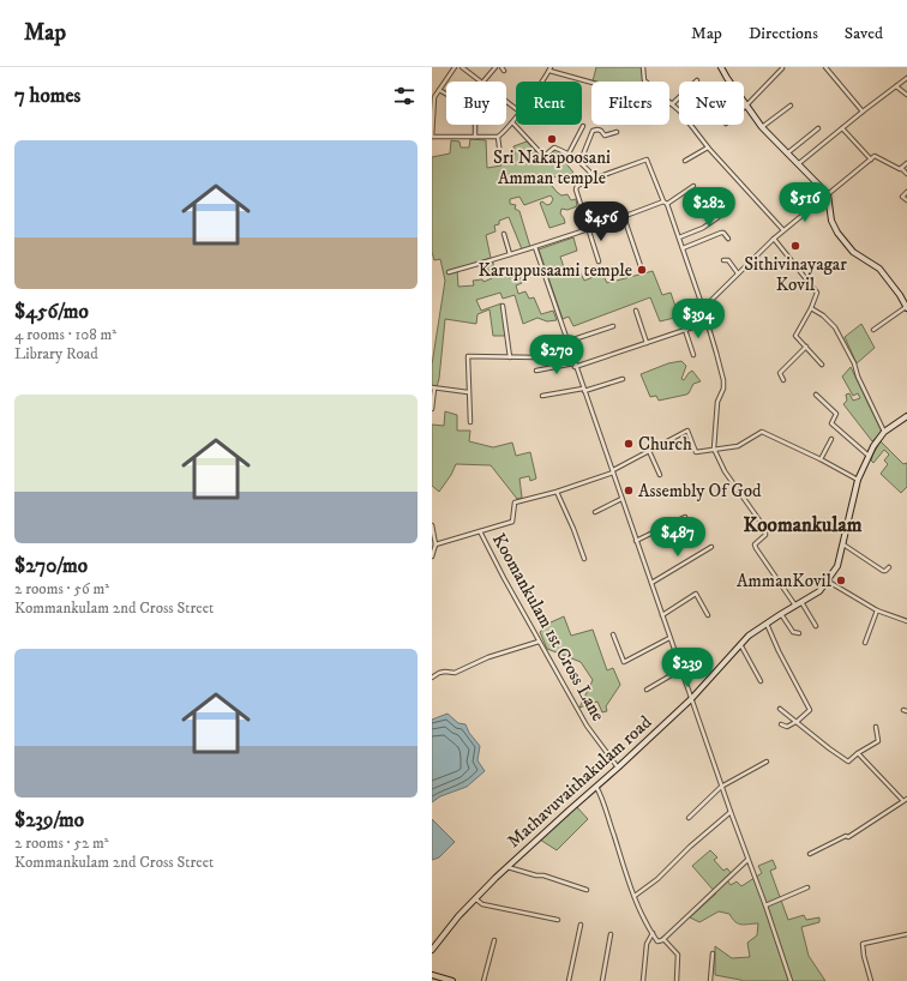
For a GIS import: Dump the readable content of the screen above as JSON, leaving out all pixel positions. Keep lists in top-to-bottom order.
{
  "streets": {
    "street": ["Koomankulam 1st Cross Lane", "Mathavuvaithakulam road"]
  },
  "crossings": [
    ["Koomankulam 1st Cross Lane", "Mathavuvaithakulam road"]
  ],
  "districts": ["Koomankulam"],
  "places": [
    "Sri Nakapoosani Amman temple",
    "Sithivinayagar Kovil",
    "Karuppusaami temple",
    "Church",
    "Assembly Of God",
    "AmmanKovil"
  ],
  "page": {
    "header": "Map",
    "nav": ["Map", "Directions", "Saved"],
    "heading": "7 homes",
    "chip": [
      "Buy",
      "Rent",
      "Filters",
      "New"
    ],
    "list": [
      {
        "name": "$456/mo",
        "note": "4 rooms · 108 m² · Library Road"
      },
      {
        "name": "$270/mo",
        "note": "2 rooms · 56 m² · Kommankulam 2nd Cross Street"
      },
      {
        "name": "$239/mo",
        "note": "2 rooms · 52 m² · Kommankulam 2nd Cross Street"
      }
    ],
    "price": [
      "$516",
      "$282",
      "$456",
      "$394",
      "$270",
      "$487",
      "$239"
    ]
  }
}
